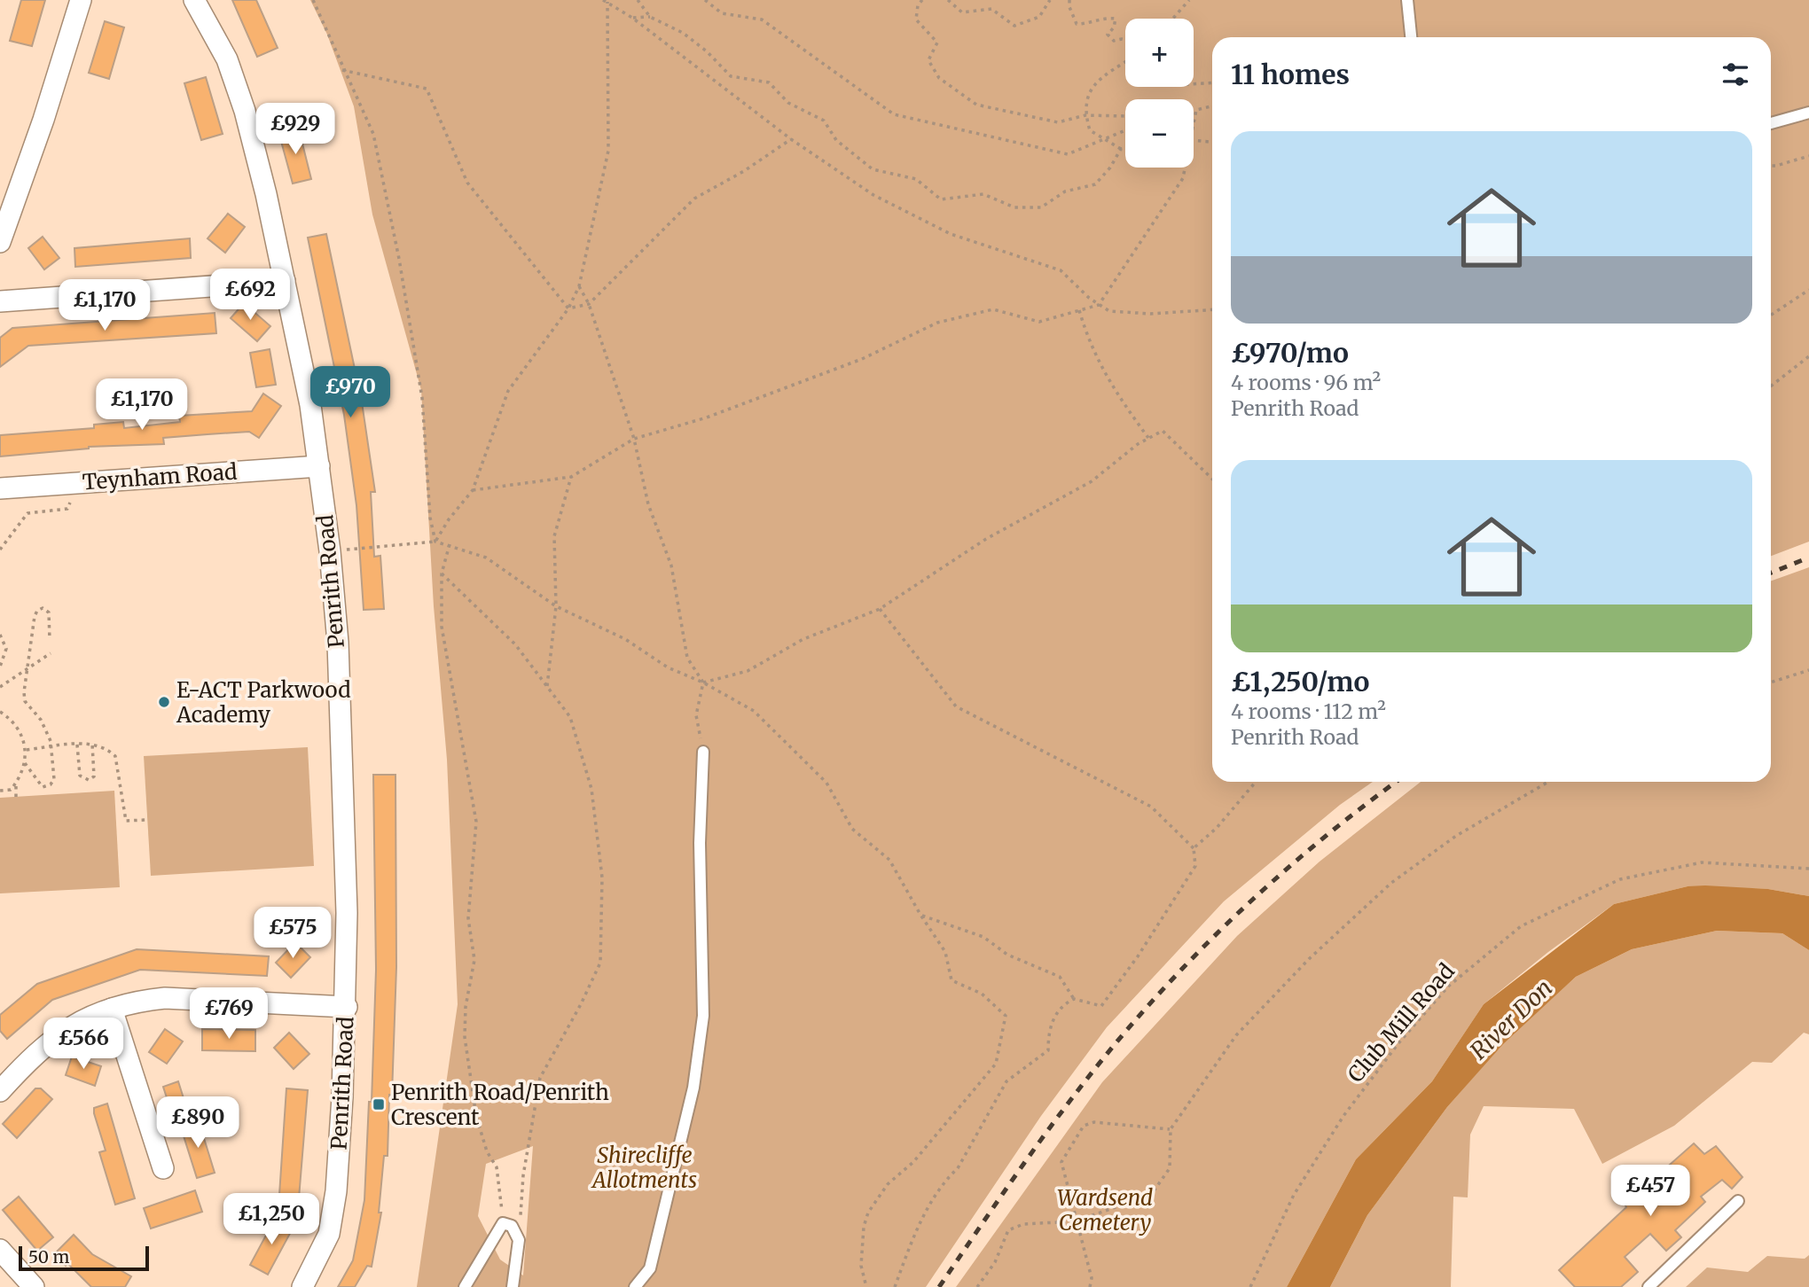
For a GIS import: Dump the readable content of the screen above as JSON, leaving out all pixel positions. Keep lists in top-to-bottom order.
{
  "streets": {
    "street": ["Teynham Road", "Penrith Road"],
    "path": ["Club Mill Road"]
  },
  "crossings": [
    ["Teynham Road", "Penrith Road"]
  ],
  "water": ["River Don"],
  "parks": ["Shirecliffe Allotments", "Wardsend Cemetery"],
  "places": {
    "other": ["E-ACT Parkwood Academy"],
    "transit": ["Penrith Road/Penrith Crescent"]
  },
  "scale_bar": "50 m",
  "page": {
    "map_buttons": ["+", "−"],
    "heading": "11 homes",
    "price": [
      "£929",
      "£692",
      "£1,170",
      "£970",
      "£1,170",
      "£575",
      "£769",
      "£566",
      "£890",
      "£457",
      "£1,250"
    ],
    "list": [
      {
        "name": "£970/mo",
        "note": "4 rooms · 96 m² · Penrith Road"
      },
      {
        "name": "£1,250/mo",
        "note": "4 rooms · 112 m² · Penrith Road"
      }
    ],
    "scale": "50 m"
  }
}
